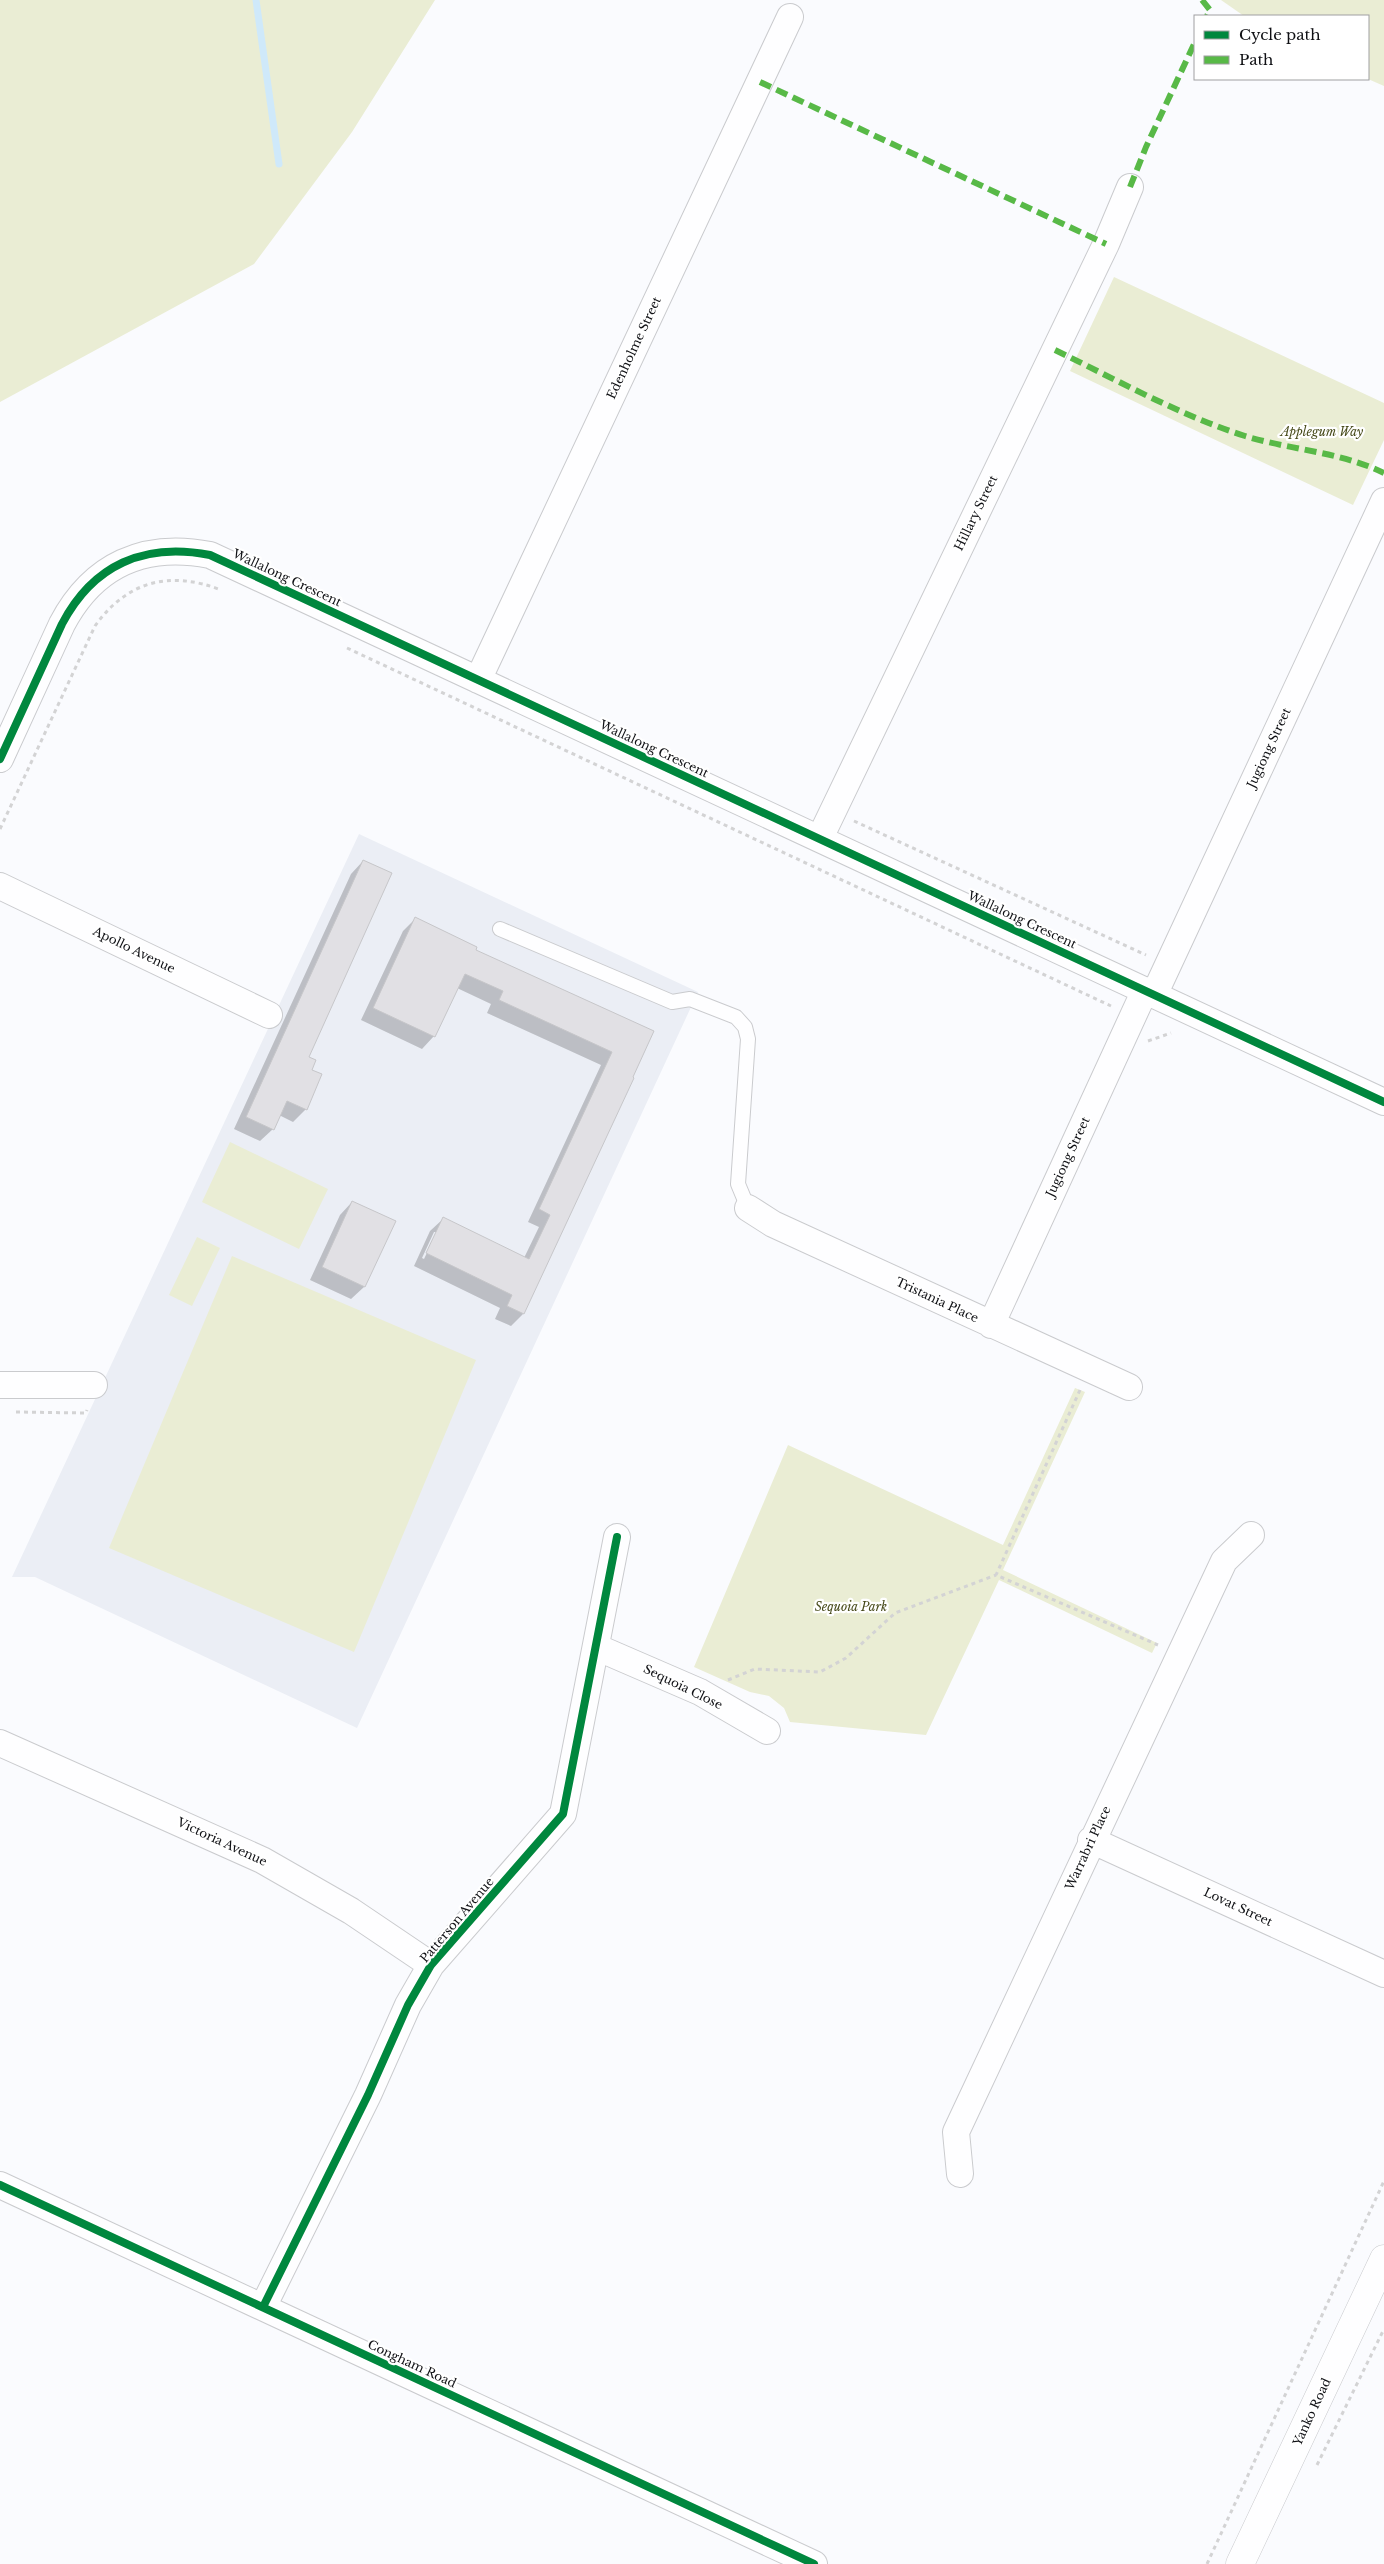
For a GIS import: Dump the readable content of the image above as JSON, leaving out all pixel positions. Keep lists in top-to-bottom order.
{
  "streets": {
    "main road": ["Yanko Road"],
    "street": [
      "Edenholme Street",
      "Hillary Street",
      "Wallalong Crescent",
      "Jugiong Street",
      "Apollo Avenue",
      "Tristania Place",
      "Sequoia Close",
      "Victoria Avenue",
      "Warrabri Place",
      "Lovat Street",
      "Patterson Avenue",
      "Congham Road"
    ]
  },
  "crossings": [
    ["Edenholme Street", "Wallalong Crescent"],
    ["Hillary Street", "Wallalong Crescent"],
    ["Wallalong Crescent", "Jugiong Street"],
    ["Jugiong Street", "Tristania Place"],
    ["Sequoia Close", "Patterson Avenue"],
    ["Victoria Avenue", "Patterson Avenue"],
    ["Warrabri Place", "Lovat Street"],
    ["Patterson Avenue", "Congham Road"]
  ],
  "parks": ["Applegum Way", "Sequoia Park"],
  "legend": ["Cycle path", "Path"]
}
